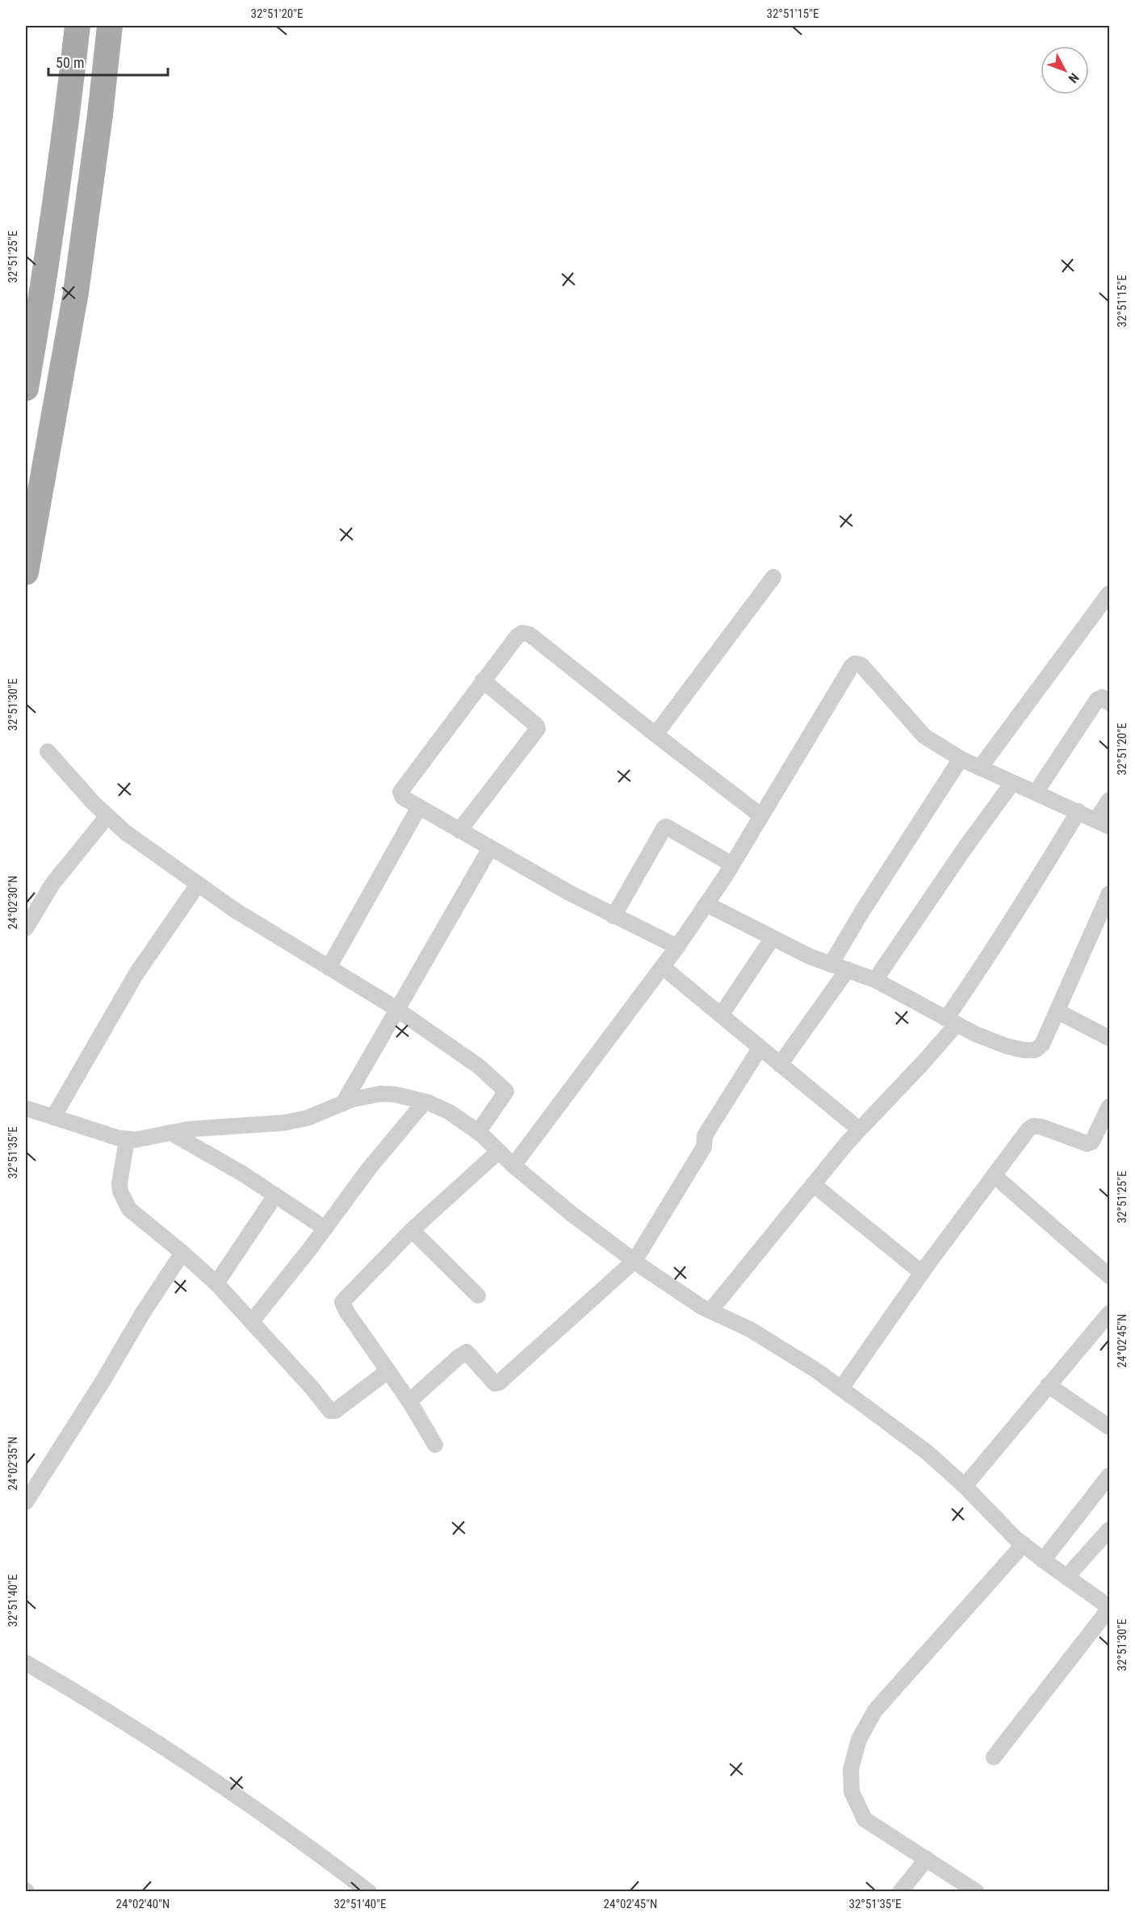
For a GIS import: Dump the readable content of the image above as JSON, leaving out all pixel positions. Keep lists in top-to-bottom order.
{
  "scale_bar": "50 m",
  "north": "bottom right",
  "coordinates": [
    "32°51'20\"E",
    "32°51'15\"E",
    "32°51'25\"E",
    "32°51'30\"E",
    "24°02'30\"N",
    "32°51'35\"E",
    "24°02'45\"N",
    "24°02'35\"N",
    "32°51'40\"E",
    "24°02'40\"N"
  ]
}
